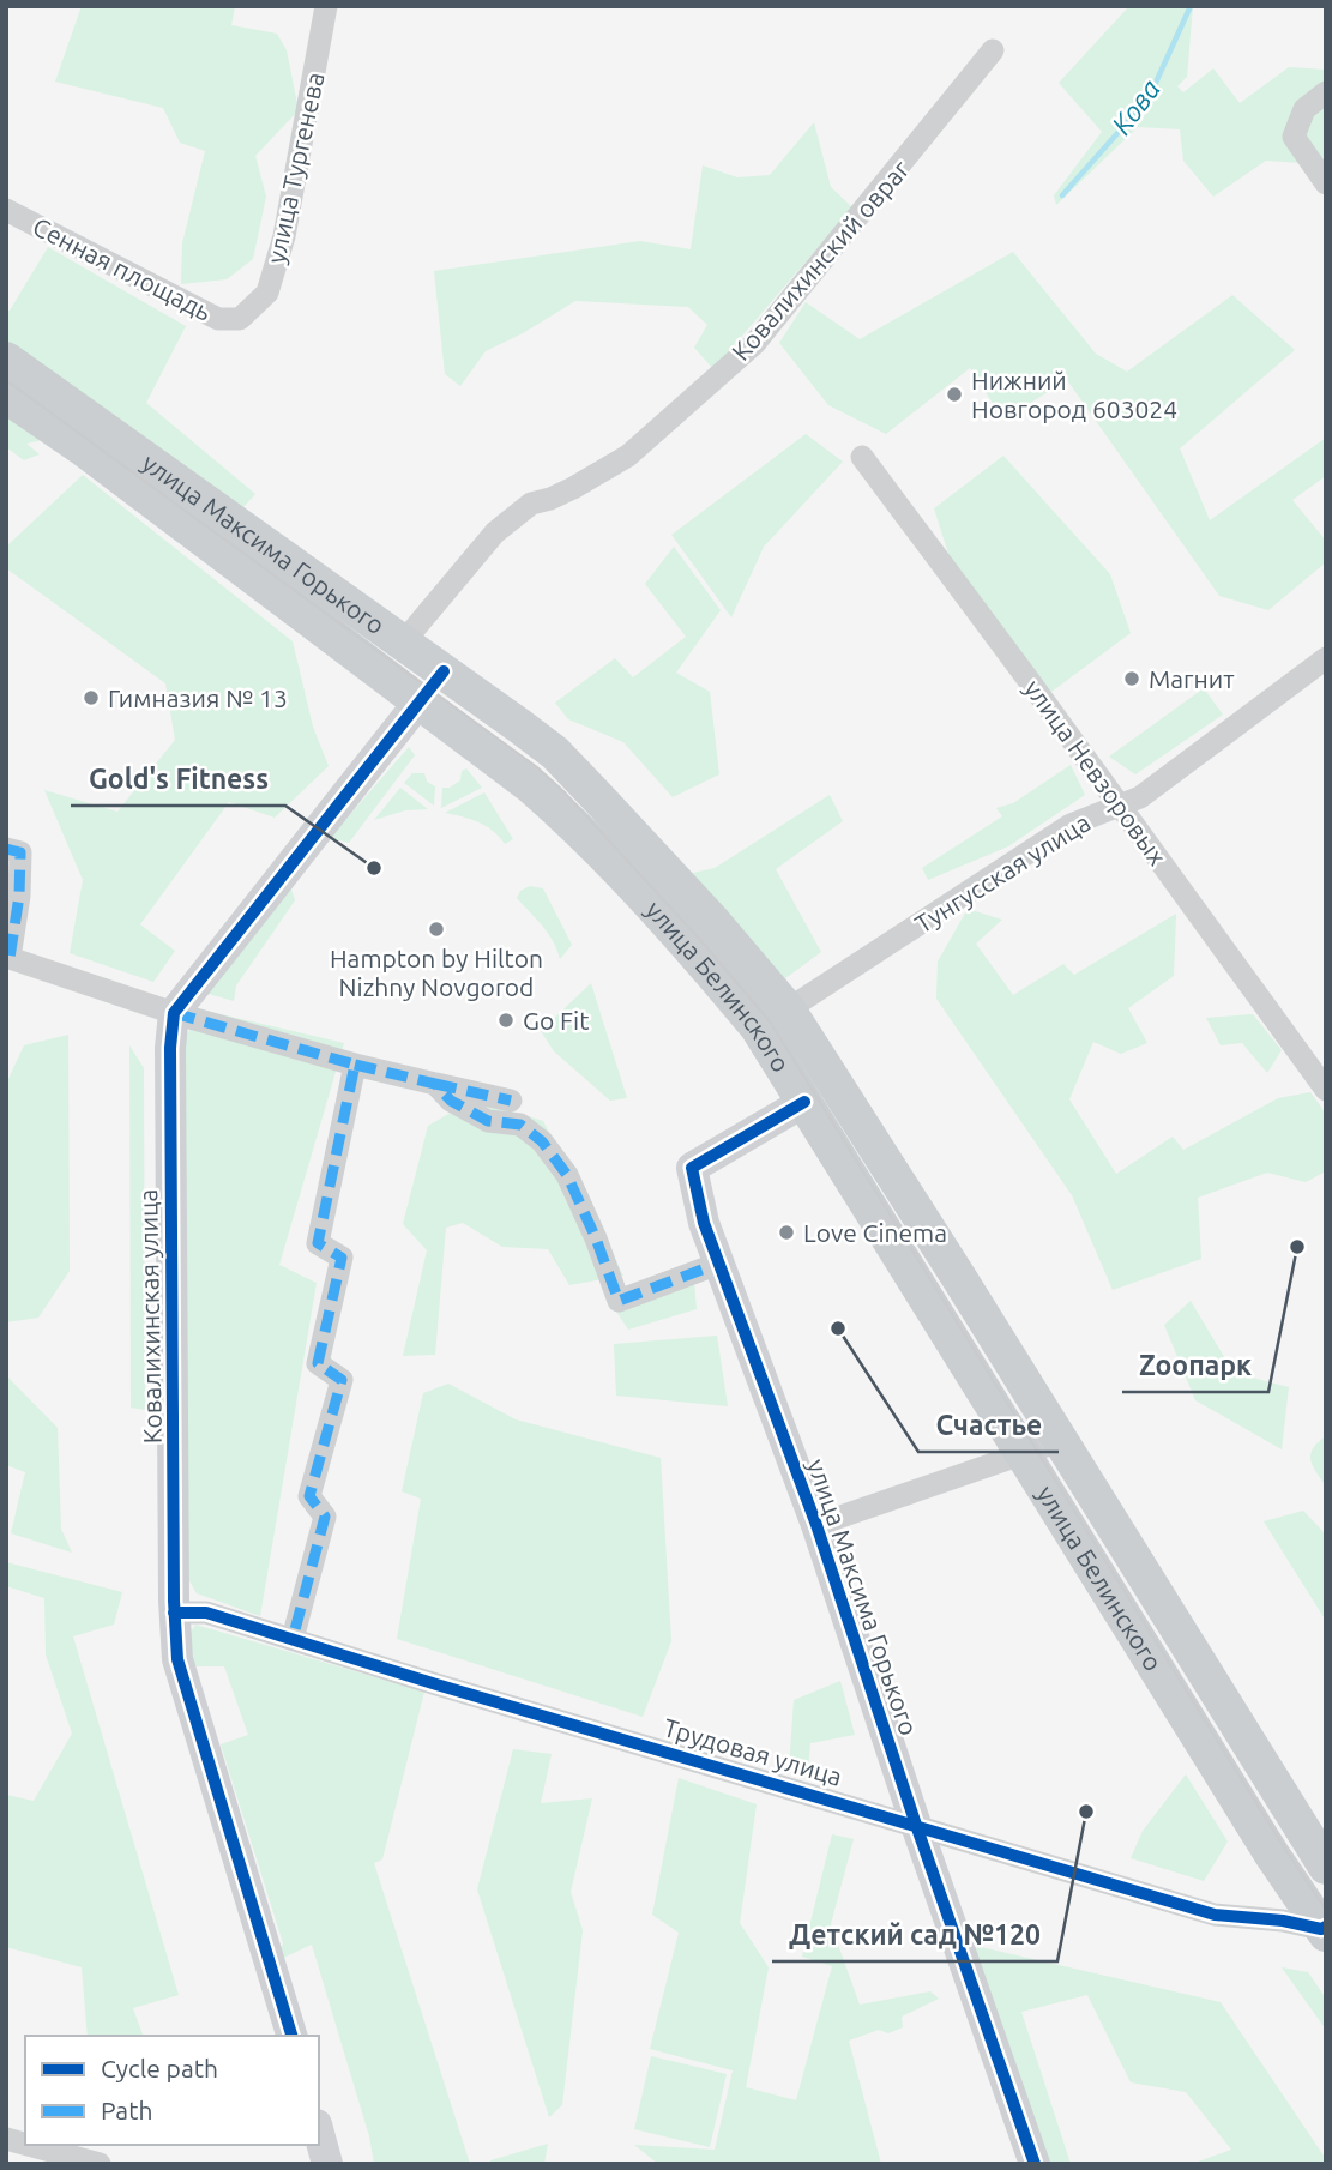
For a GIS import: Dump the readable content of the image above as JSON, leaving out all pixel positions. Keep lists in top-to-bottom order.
{
  "streets": {
    "main road": ["улица Максима Горького", "улица Белинского"],
    "street": [
      "улица Тургенева",
      "Ковалихинский овраг",
      "Сенная площадь",
      "улица Невзоровых",
      "Тунгусская улица",
      "Ковалихинская улица",
      "Трудовая улица"
    ]
  },
  "crossings": [
    ["улица Тургенева", "Сенная площадь"],
    ["Ковалихинский овраг", "улица Максима Горького"],
    ["улица Максима Горького", "улица Белинского"],
    ["улица Максима Горького", "Трудовая улица"],
    ["улица Невзоровых", "Тунгусская улица"],
    ["Тунгусская улица", "улица Белинского"],
    ["улица Белинского", "Трудовая улица"],
    ["Ковалихинская улица", "Трудовая улица"]
  ],
  "water": ["Кова"],
  "places": [
    "Нижний Новгород 603024",
    "Магнит",
    "Гимназия № 13",
    "Gold's Fitness",
    "Hampton by Hilton Nizhny Novgorod",
    "Go Fit",
    "Love Cinema",
    "Zooпарк",
    "Счастье",
    "Детский сад №120"
  ],
  "legend": ["Cycle path", "Path"]
}
